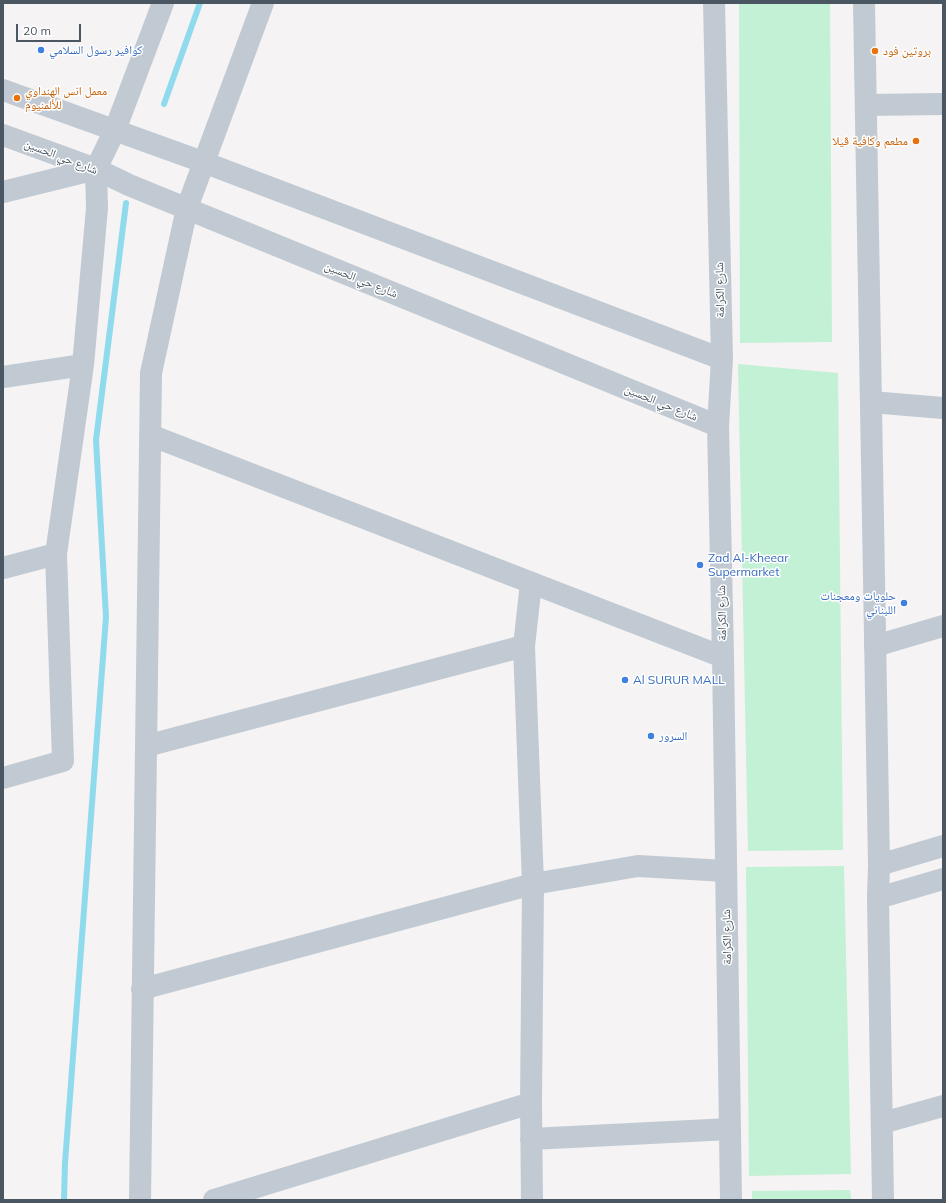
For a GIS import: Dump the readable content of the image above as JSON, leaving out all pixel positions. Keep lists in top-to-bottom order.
{
  "streets": {
    "street": ["شارع حي الحسين", "شارع الكرامة"]
  },
  "crossings": [
    ["شارع حي الحسين", "شارع الكرامة"]
  ],
  "places": [
    "كوافير رسول السلامي",
    "بروتين فود",
    "معمل انس الهنداوي للألمنيوم",
    "مطعم وكافية ڤيلا",
    "Zad Al-Kheear Supermarket",
    "حلويات ومعجنات اللبناني",
    "Al SURUR MALL",
    "السرور"
  ],
  "scale_bar": "20 m"
}
